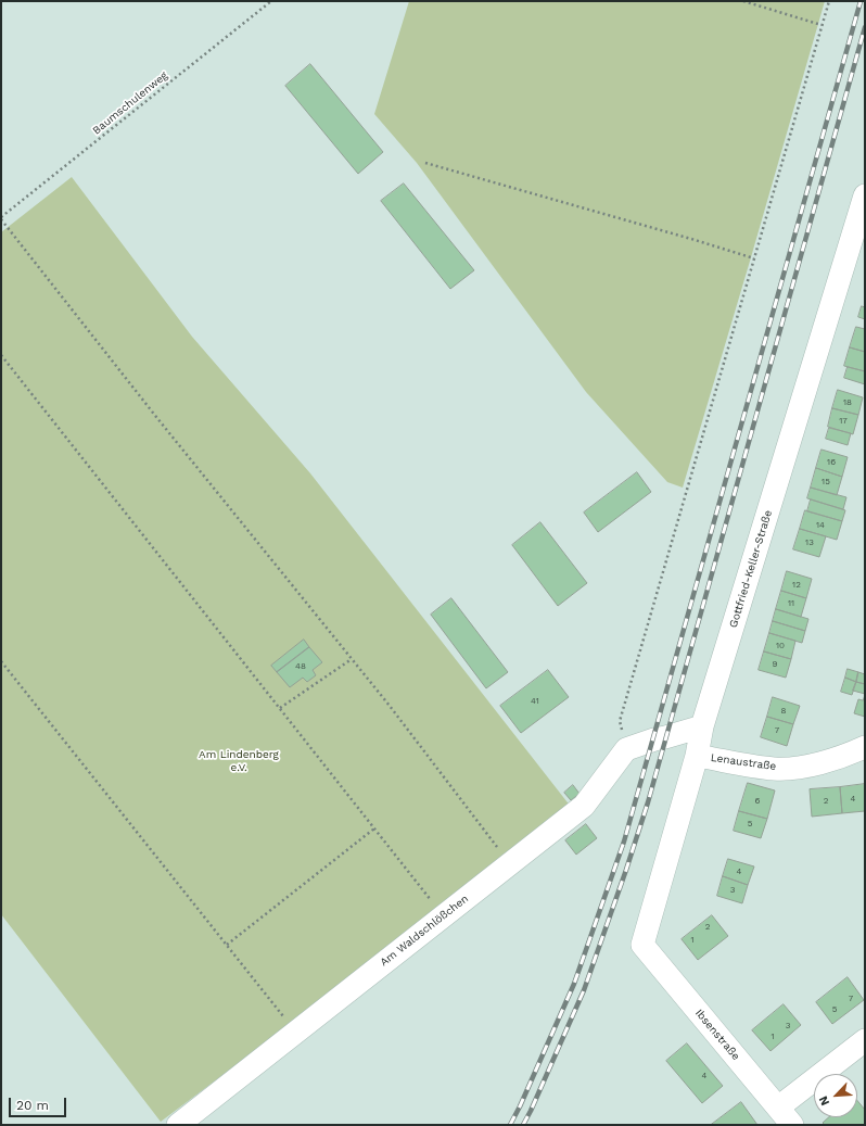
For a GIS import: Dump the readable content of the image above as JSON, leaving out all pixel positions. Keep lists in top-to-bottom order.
{
  "streets": {
    "street": [
      "Gottfried-Keller-Straße",
      "Lenaustraße",
      "Am Waldschlößchen",
      "Ibsenstraße"
    ],
    "path": ["Baumschulenweg"]
  },
  "crossings": [
    ["Gottfried-Keller-Straße", "Lenaustraße"],
    ["Gottfried-Keller-Straße", "Ibsenstraße"]
  ],
  "parks": ["Am Lindenberg e.V."],
  "house_numbers": [
    "18",
    "17",
    "16",
    "15",
    "14",
    "13",
    "12",
    "11",
    "10",
    "9",
    "48",
    "41",
    "8",
    "7",
    "4",
    "6",
    "2",
    "5",
    "4",
    "3",
    "2",
    "1",
    "7",
    "5",
    "3",
    "1",
    "4"
  ],
  "scale_bar": "20 m",
  "north": "bottom left"
}
